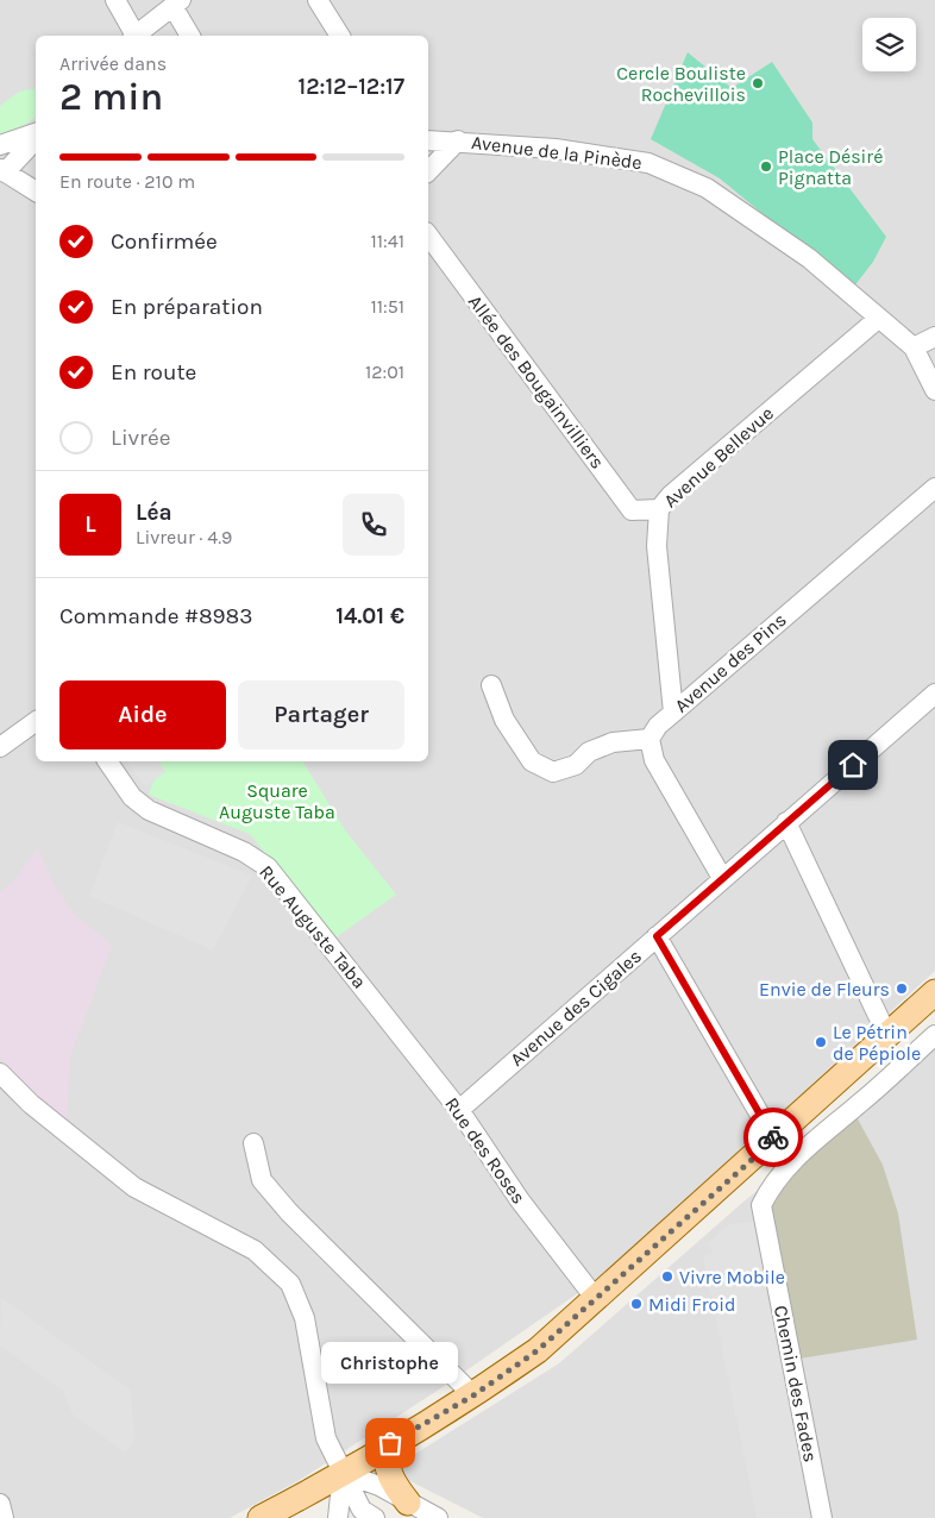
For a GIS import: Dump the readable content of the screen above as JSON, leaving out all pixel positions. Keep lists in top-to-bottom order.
{
  "streets": {
    "street": [
      "Avenue de la Pinède",
      "Allée des Bougainvilliers",
      "Avenue Bellevue",
      "Avenue des Pins",
      "Rue Auguste Taba",
      "Avenue des Cigales",
      "Rue des Roses",
      "Chemin des Fades"
    ]
  },
  "crossings": [
    ["Avenue de la Pinède", "Avenue Bellevue"],
    ["Allée des Bougainvilliers", "Avenue Bellevue"],
    ["Avenue Bellevue", "Avenue des Pins"],
    ["Rue Auguste Taba", "Rue des Roses"],
    ["Avenue des Cigales", "Rue des Roses"]
  ],
  "parks": ["Square Auguste Taba"],
  "places": [
    "Cercle Bouliste Rochevillois",
    "Place Désiré Pignatta",
    "Envie de Fleurs",
    "Le Pétrin de Pépiole",
    "Vivre Mobile",
    "Midi Froid",
    "Christophe"
  ],
  "page": {
    "heading": ["2 min", "Arrivée dans", "12:12–12:17"],
    "panel": [
      "Léa",
      "Livreur · 4.9",
      "Commande #8983",
      "14.01 €"
    ],
    "bar": "En route · 210 m",
    "list": [
      ["Confirmée", "11:41"],
      ["En préparation", "11:51"],
      ["En route", "12:01"],
      "Livrée"
    ],
    "round": "L",
    "buttons": ["Aide", "Partager"],
    "bubble": "Christophe"
  }
}
